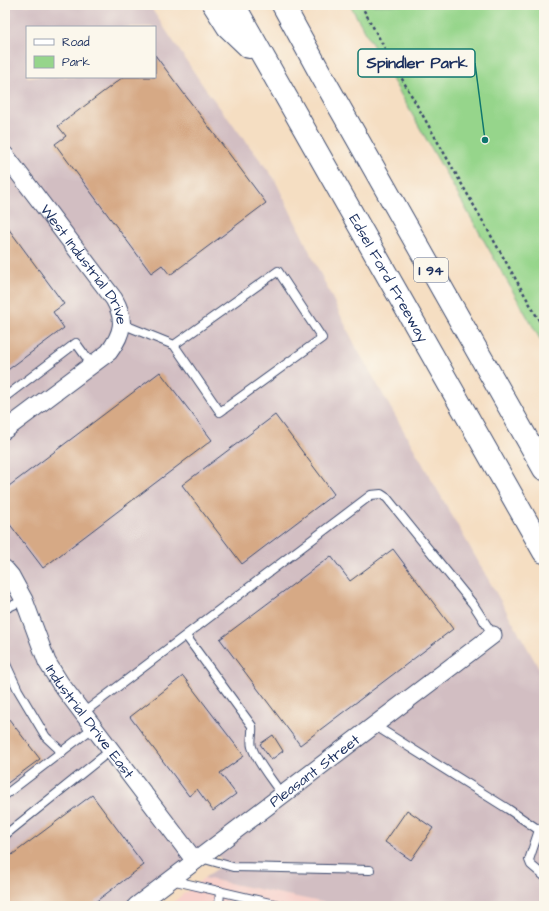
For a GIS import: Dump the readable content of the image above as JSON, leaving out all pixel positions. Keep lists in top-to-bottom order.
{
  "streets": {
    "highway": ["I 94", "Edsel Ford Freeway"],
    "street": ["West Industrial Drive", "Industrial Drive East", "Pleasant Street"]
  },
  "crossings": [
    ["Industrial Drive East", "Pleasant Street"]
  ],
  "places": ["Spindler Park"],
  "legend": ["Road", "Park"]
}
